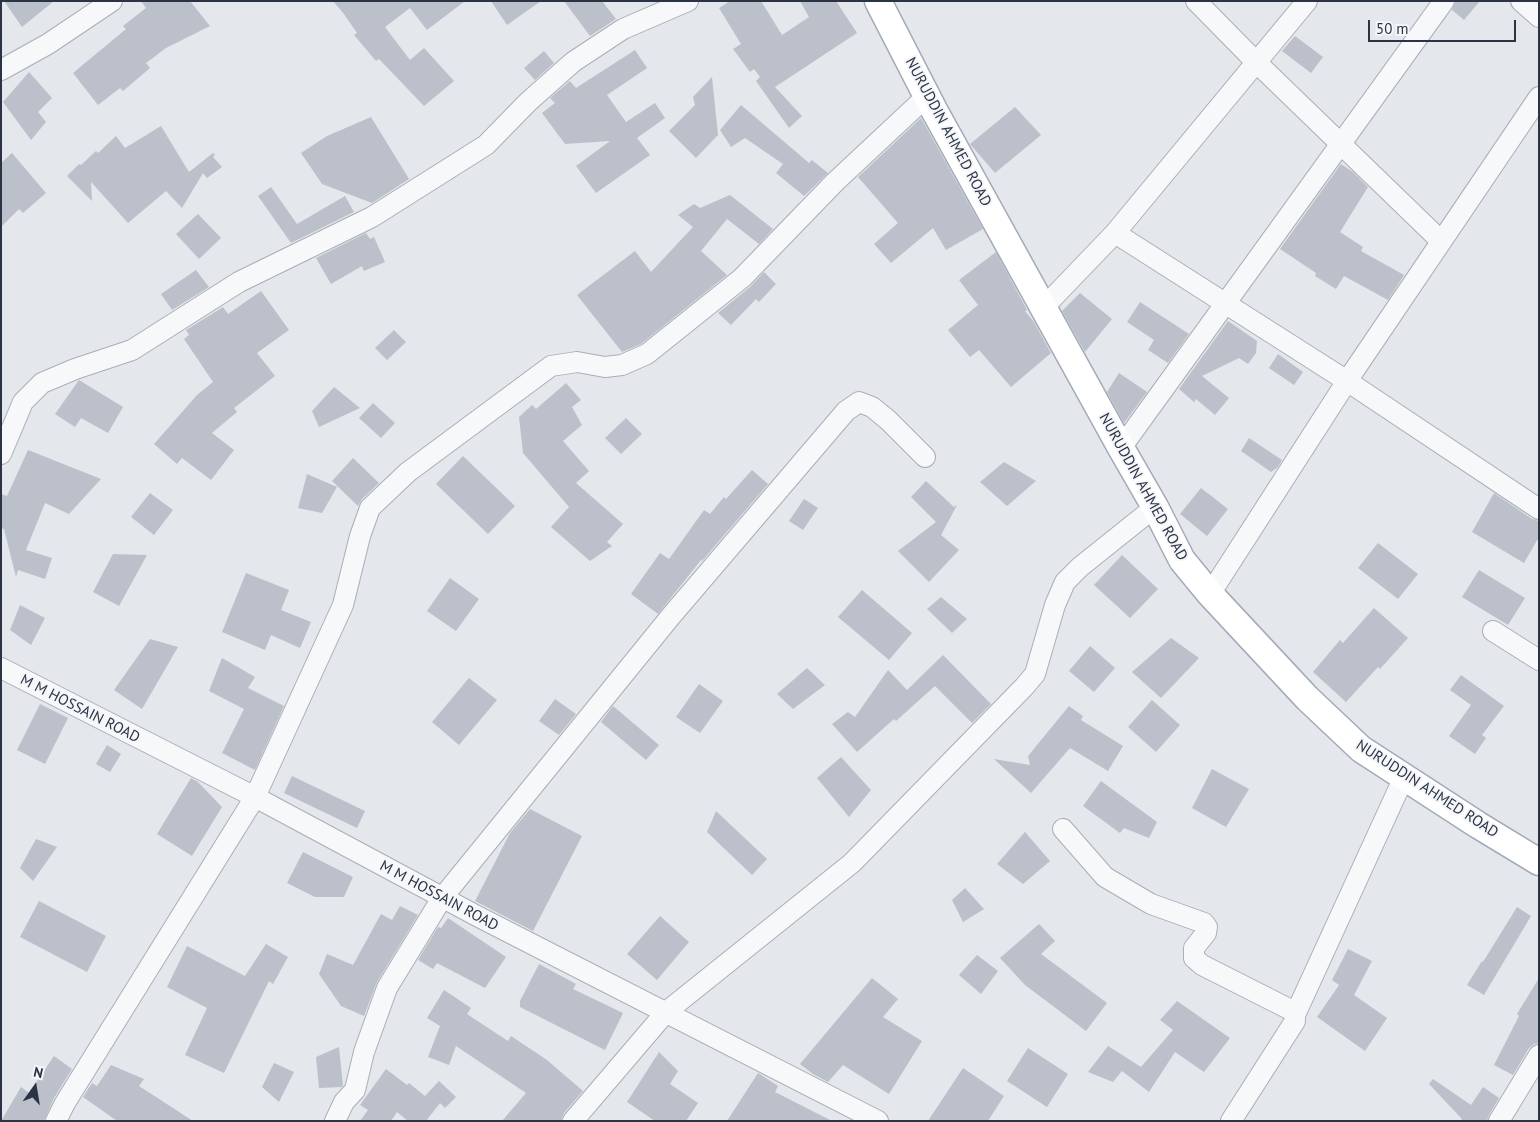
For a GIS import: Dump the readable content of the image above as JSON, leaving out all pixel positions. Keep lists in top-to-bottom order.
{
  "streets": {
    "main road": ["NURUDDIN AHMED ROAD"],
    "street": ["M M HOSSAIN ROAD"]
  },
  "scale_bar": "50 m",
  "north": "top"
}
